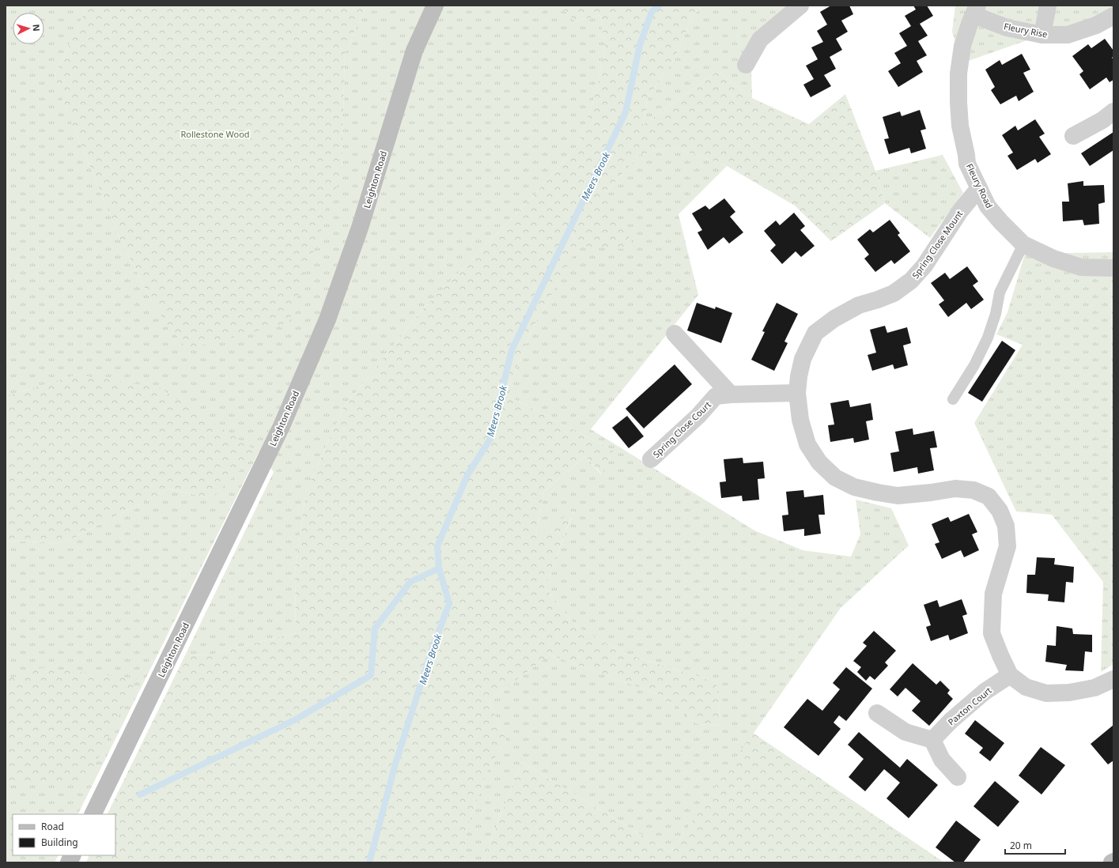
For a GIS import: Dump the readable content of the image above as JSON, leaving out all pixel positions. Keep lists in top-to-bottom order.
{
  "streets": {
    "street": [
      "Fleury Rise",
      "Leighton Road",
      "Fleury Road",
      "Spring Close Mount",
      "Spring Close Court",
      "Paxton Court"
    ]
  },
  "crossings": [
    ["Fleury Rise", "Fleury Road"],
    ["Fleury Road", "Spring Close Mount"],
    ["Spring Close Mount", "Spring Close Court"],
    ["Spring Close Mount", "Paxton Court"]
  ],
  "water": ["Meers Brook"],
  "parks": ["Rollestone Wood"],
  "legend": ["Road", "Building"],
  "scale_bar": "20 m",
  "north": "right"
}
